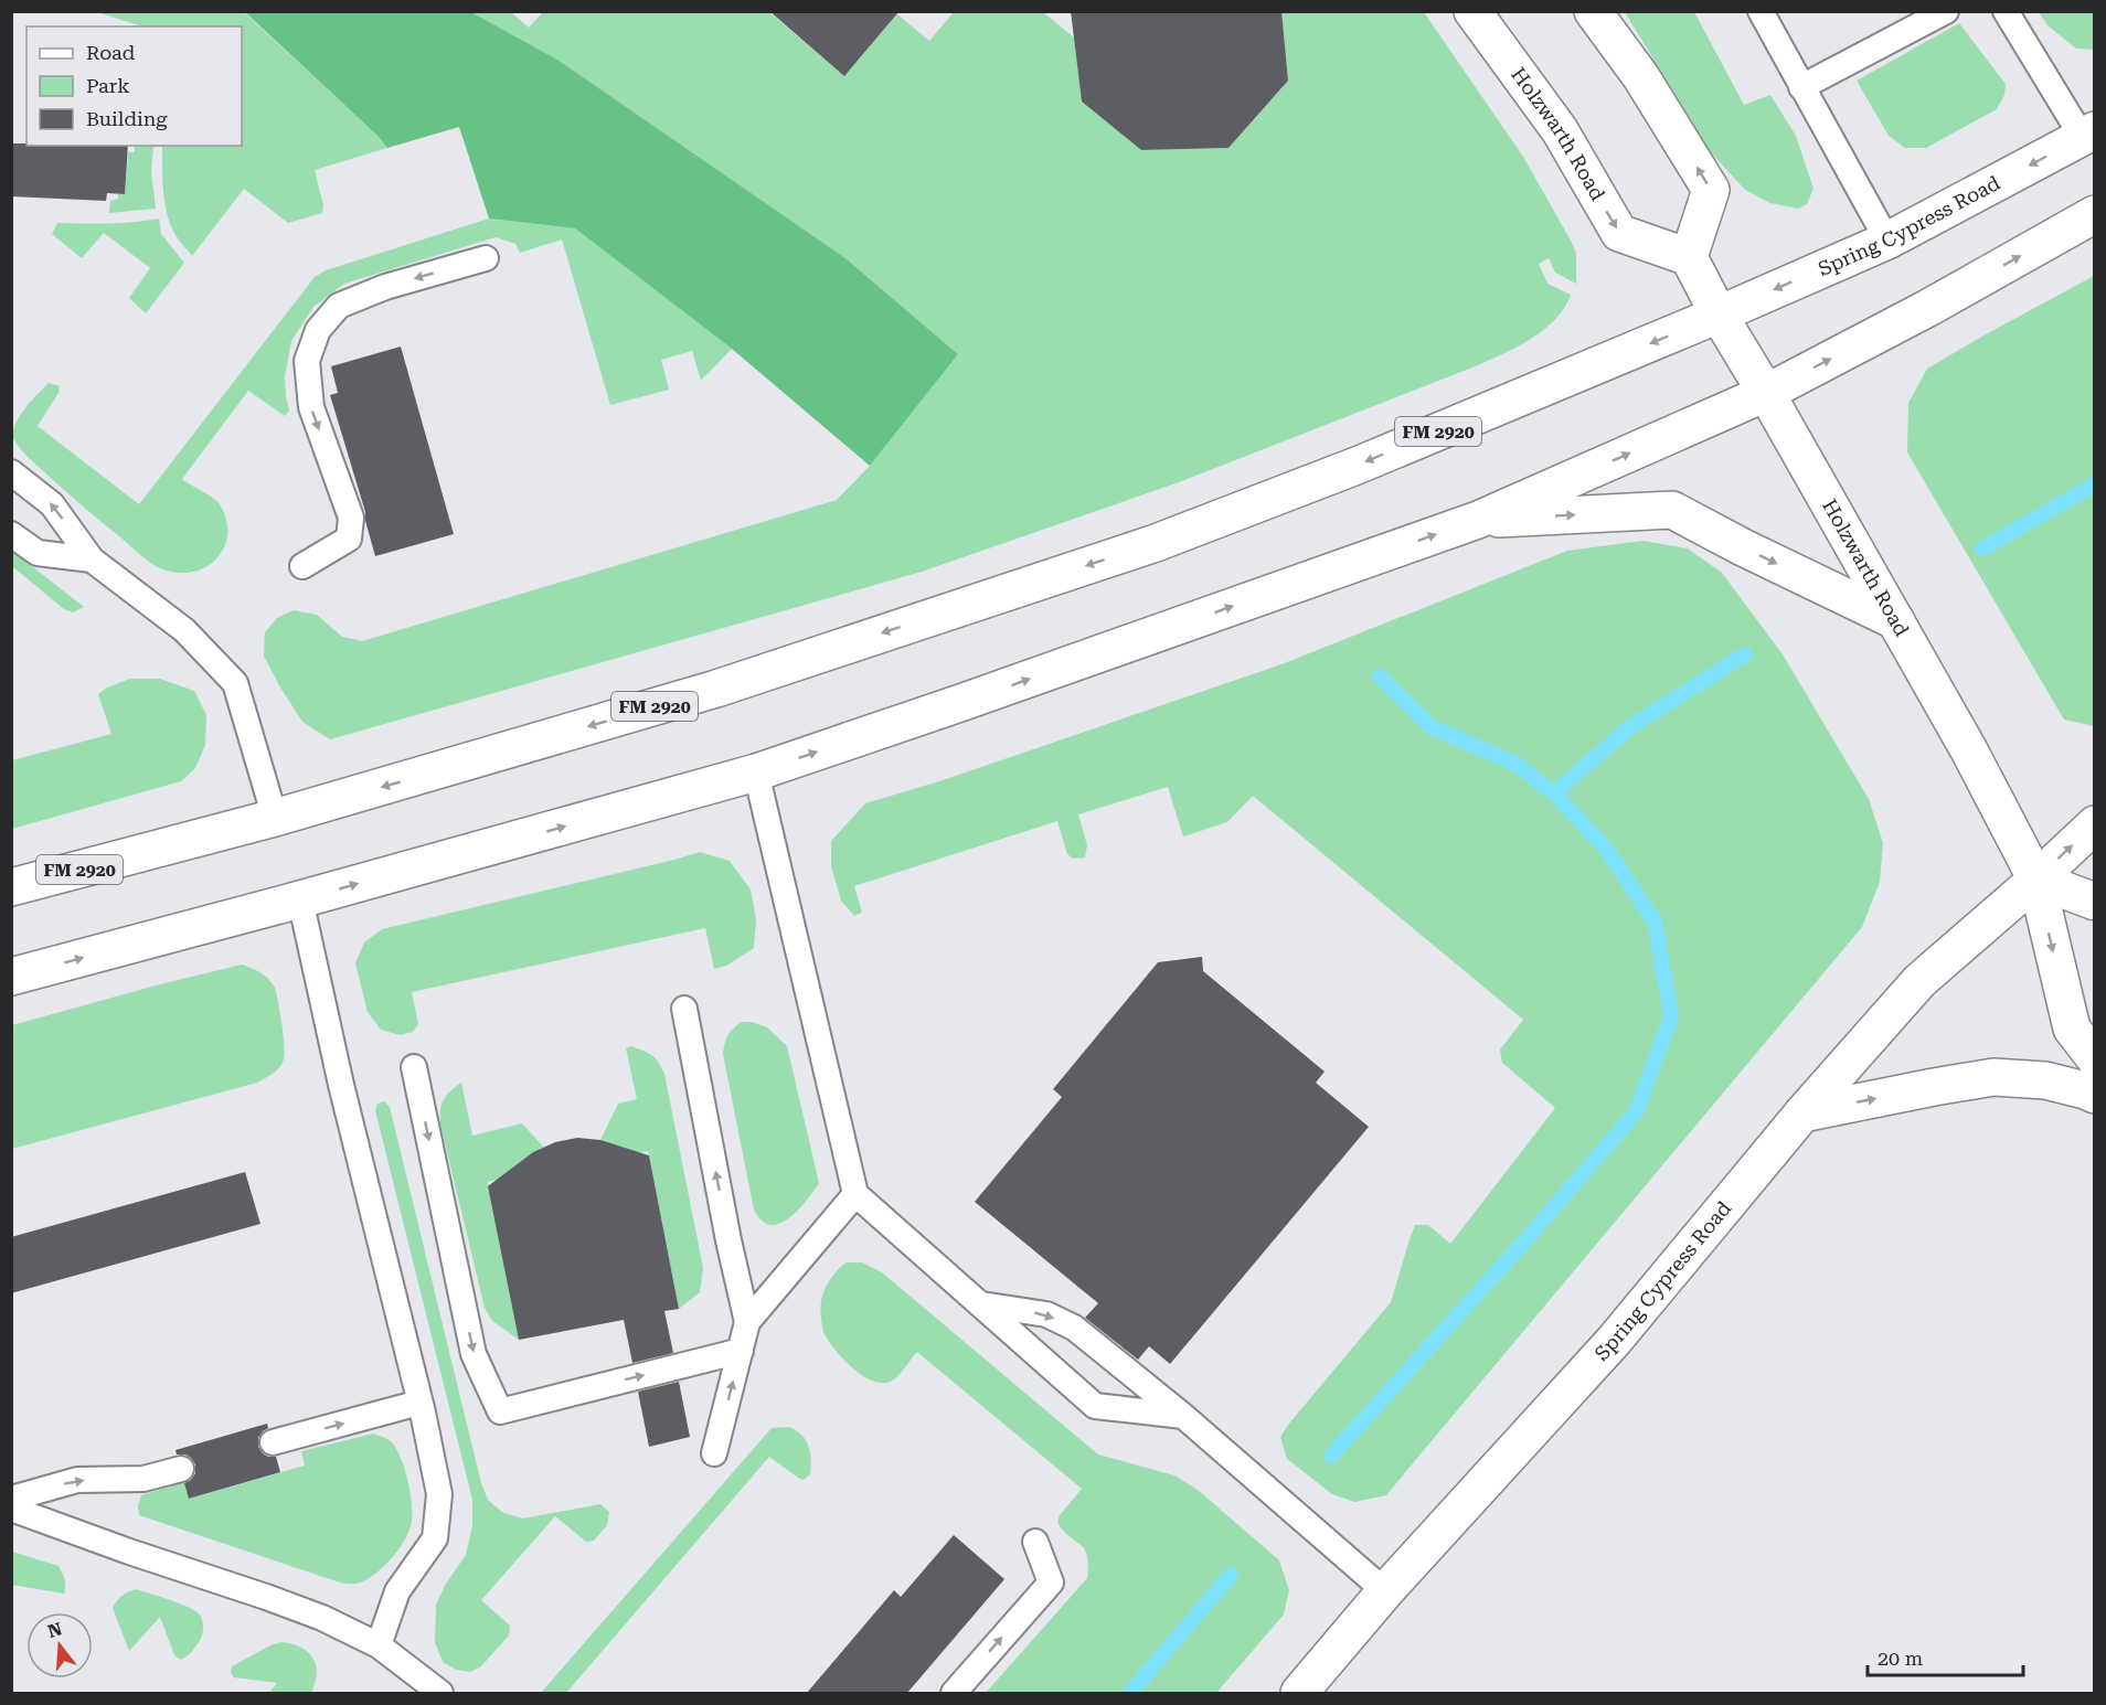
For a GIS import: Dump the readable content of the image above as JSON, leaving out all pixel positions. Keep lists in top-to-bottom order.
{
  "streets": {
    "main road": ["Holzwarth Road", "Spring Cypress Road", "FM 2920"]
  },
  "crossings": [
    ["Holzwarth Road", "Spring Cypress Road"],
    ["Holzwarth Road", "FM 2920"],
    ["Spring Cypress Road", "FM 2920"]
  ],
  "legend": ["Road", "Park", "Building"],
  "scale_bar": "20 m",
  "north": "top"
}
